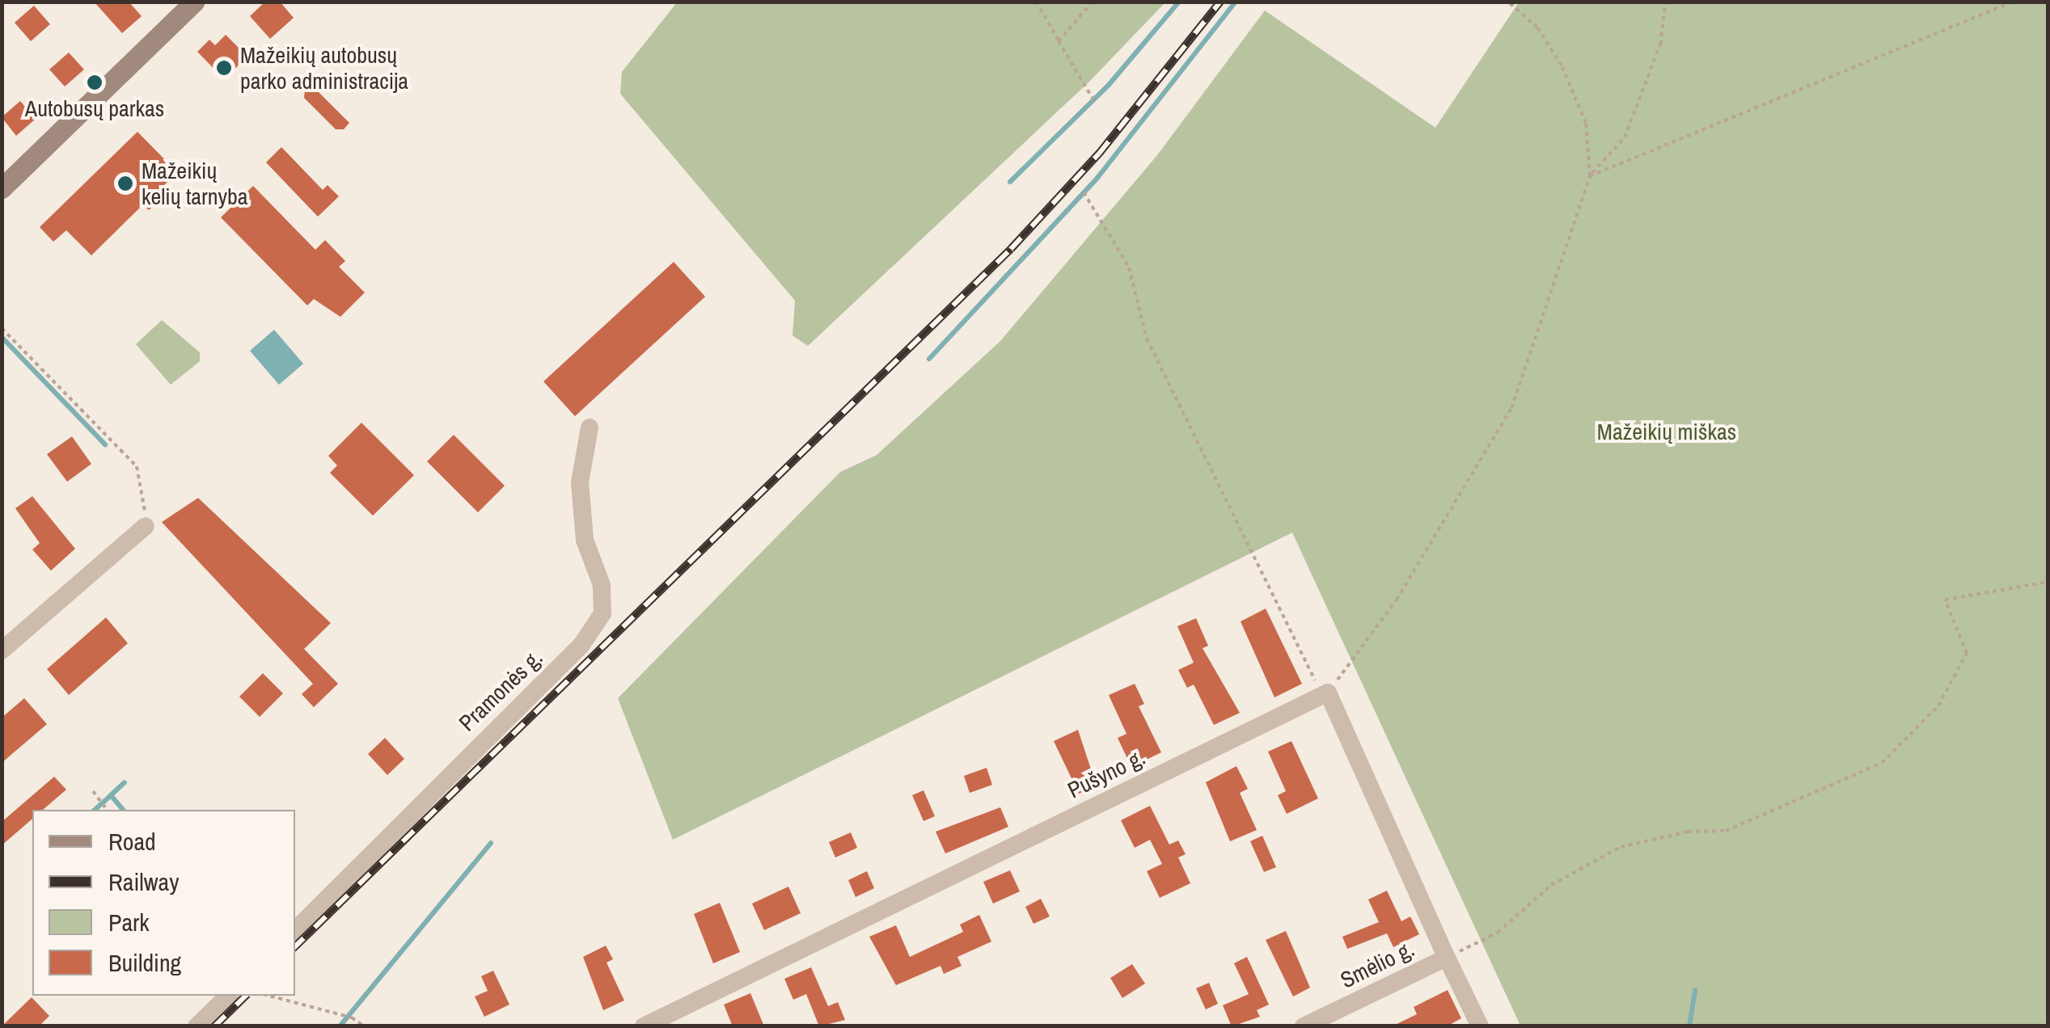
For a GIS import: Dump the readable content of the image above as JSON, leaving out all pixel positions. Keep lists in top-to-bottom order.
{
  "streets": {
    "street": ["Pramonės g.", "Pušyno g.", "Smėlio g."]
  },
  "parks": ["Mažeikių miškas"],
  "places": ["Mažeikių autobusų parko administracija", "Autobusų parkas", "Mažeikių kelių tarnyba"],
  "legend": [
    "Road",
    "Railway",
    "Park",
    "Building"
  ]
}
